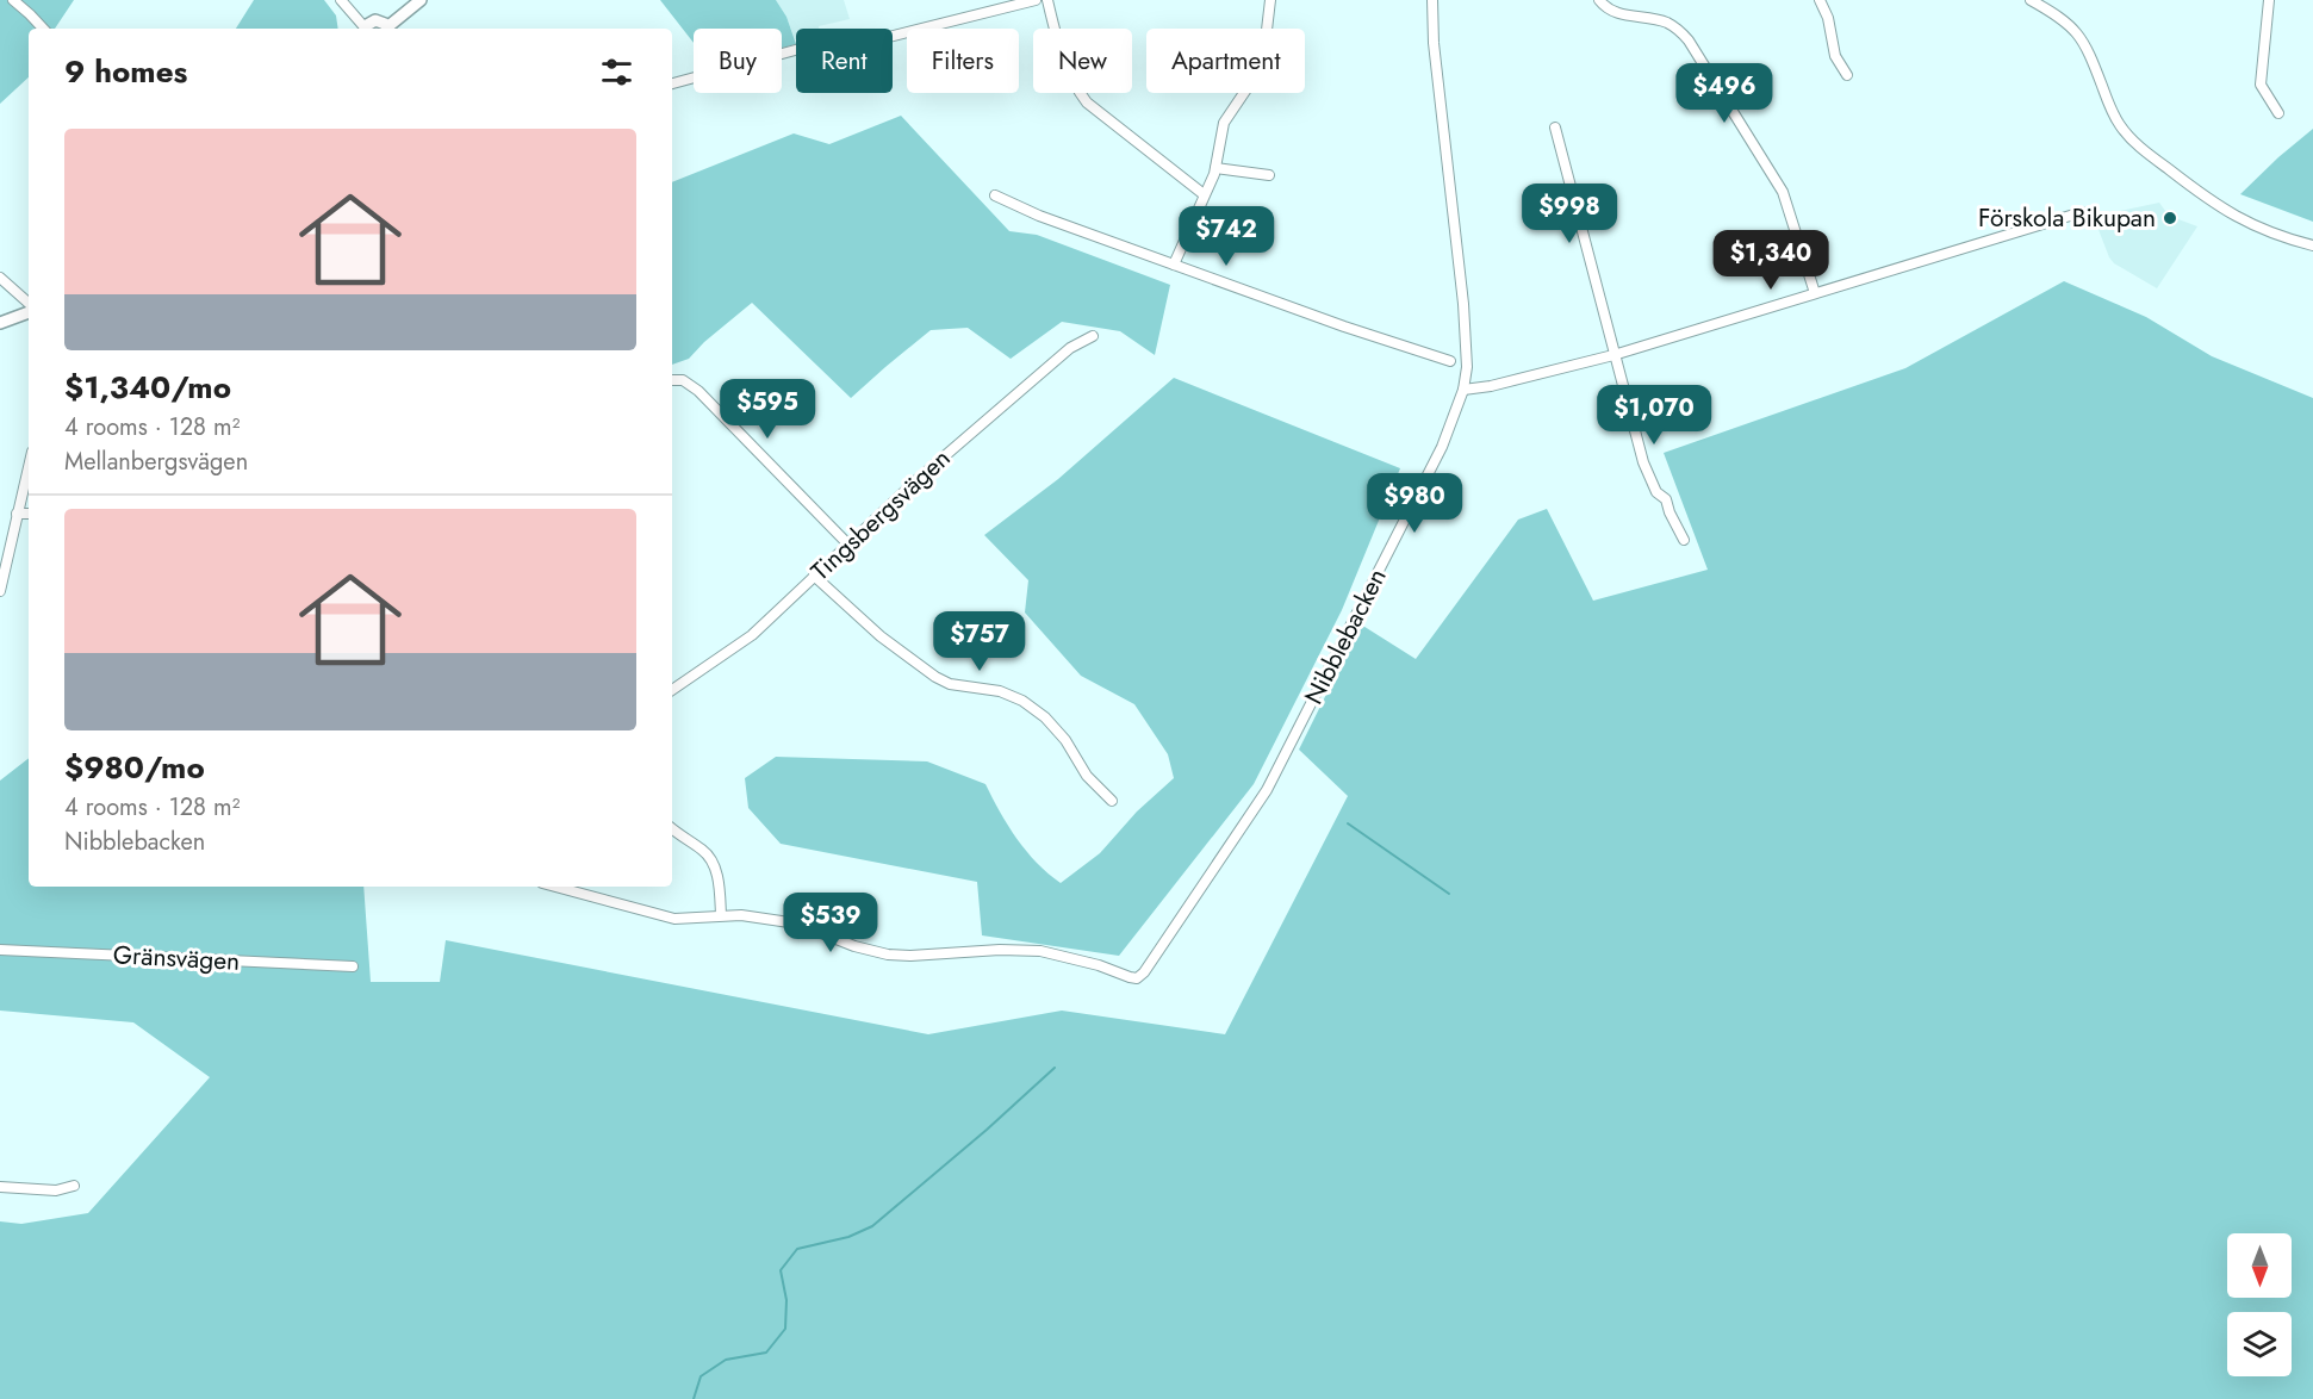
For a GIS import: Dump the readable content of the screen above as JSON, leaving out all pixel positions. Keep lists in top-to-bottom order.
{
  "streets": {
    "street": ["Tingsbergsvägen", "Nibblebacken", "Gränsvägen"]
  },
  "places": ["Förskola Bikupan"],
  "north": "bottom",
  "page": {
    "chip": [
      "Buy",
      "Rent",
      "Filters",
      "New",
      "Apartment"
    ],
    "heading": "9 homes",
    "price": [
      "$496",
      "$998",
      "$742",
      "$1,340",
      "$595",
      "$1,070",
      "$980",
      "$757",
      "$539"
    ],
    "list": [
      {
        "name": "$1,340/mo",
        "note": "4 rooms · 128 m² · Mellanbergsvägen"
      },
      {
        "name": "$980/mo",
        "note": "4 rooms · 128 m² · Nibblebacken"
      }
    ]
  }
}
